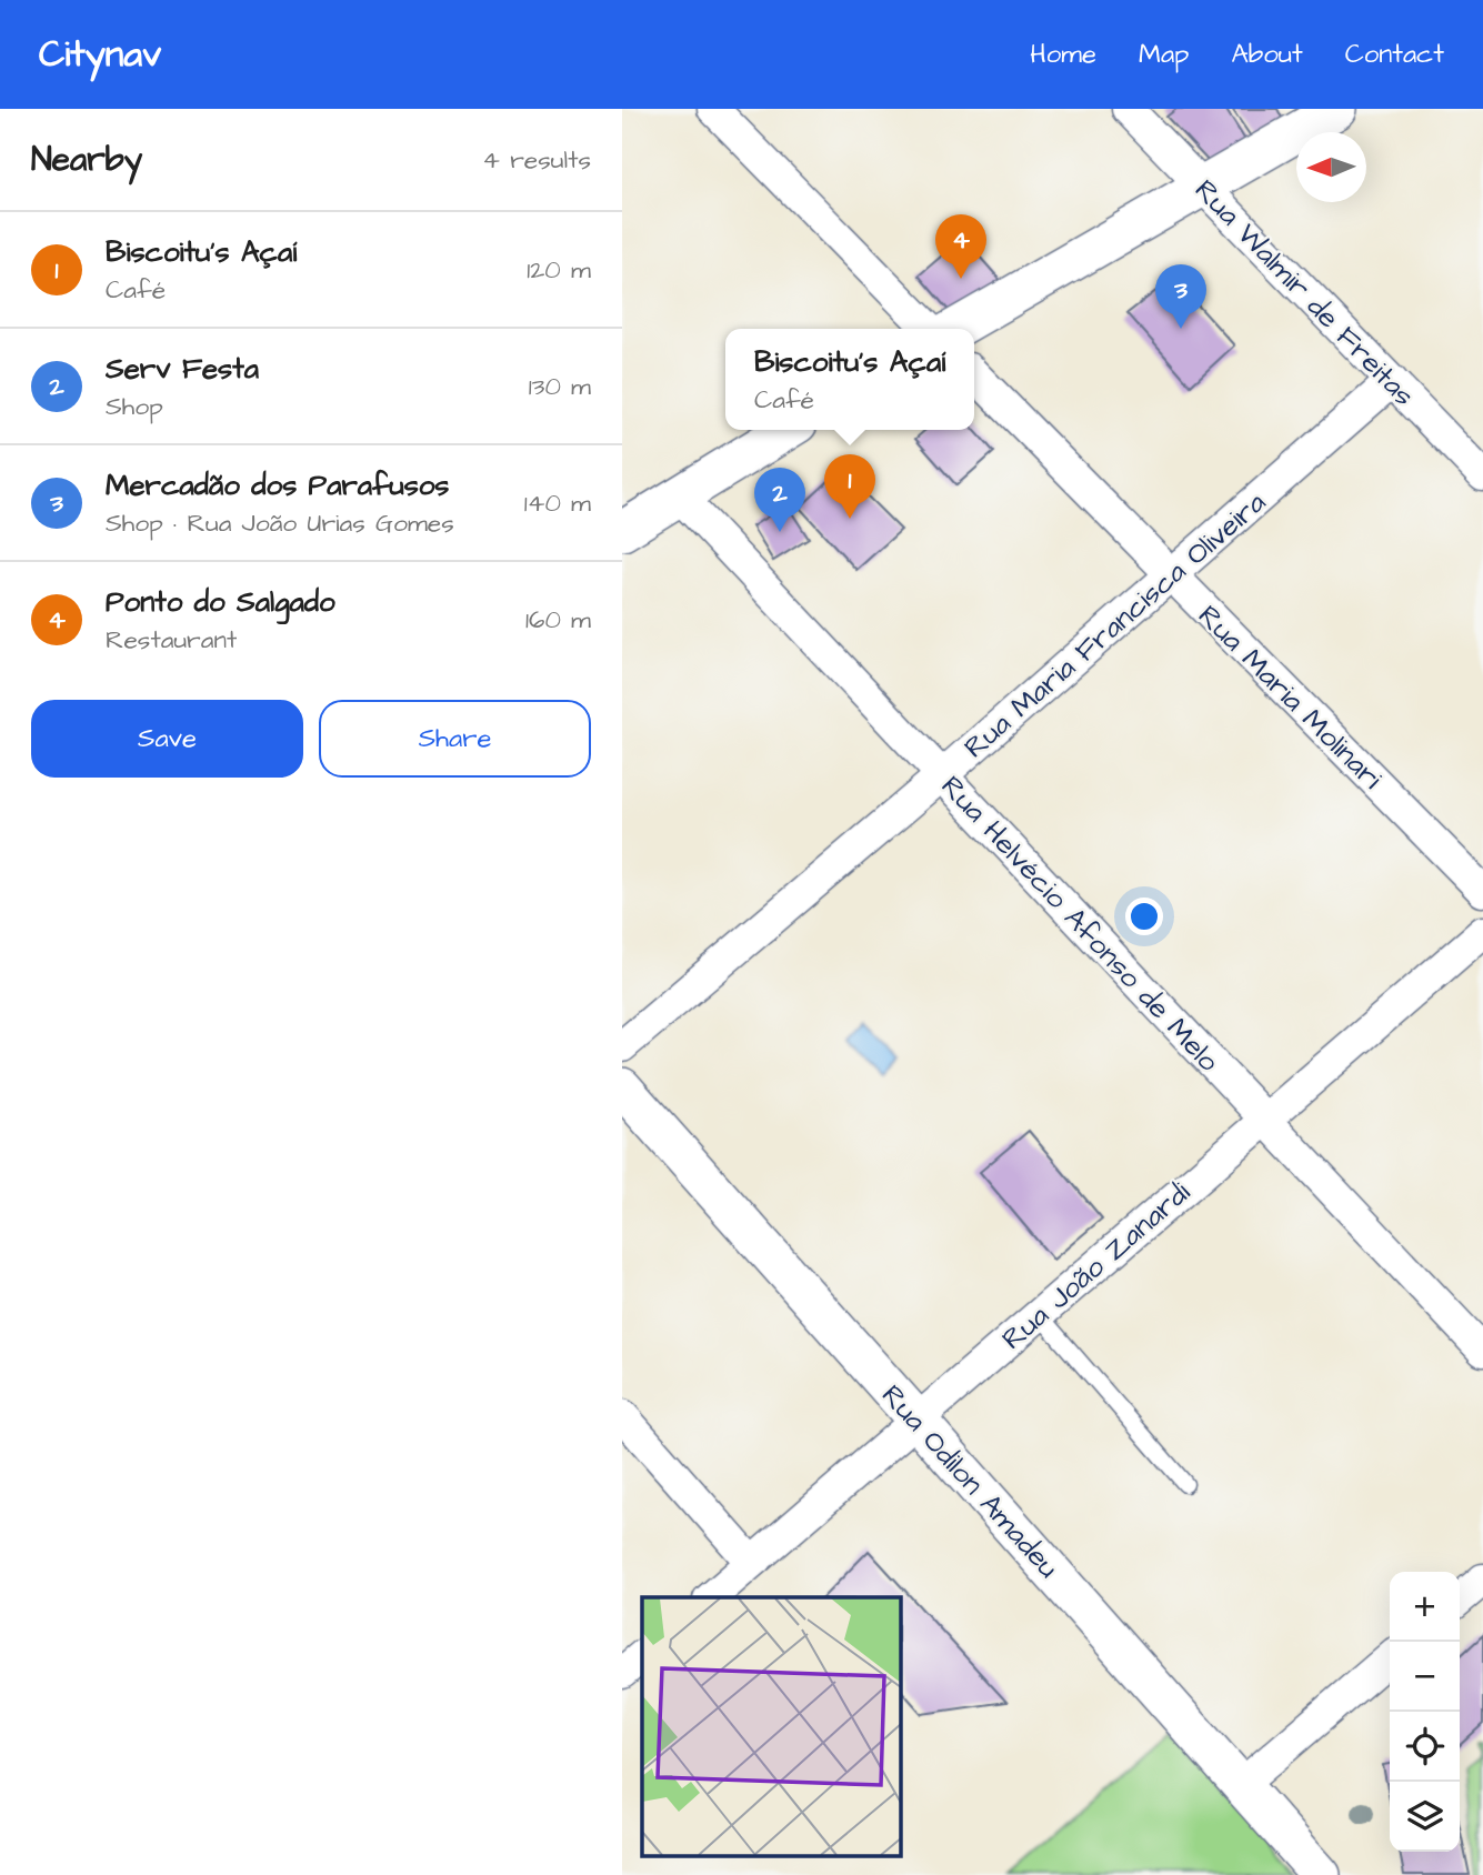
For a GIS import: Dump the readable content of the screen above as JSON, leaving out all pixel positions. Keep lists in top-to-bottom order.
{
  "streets": {
    "street": [
      "Rua Walmir de Freitas",
      "Rua Maria Francisca Oliveira",
      "Rua Maria Molinari",
      "Rua Helvécio Afonso de Melo",
      "Rua João Zanardi",
      "Rua Odilon Amadeu"
    ]
  },
  "crossings": [
    ["Rua Walmir de Freitas", "Rua Maria Francisca Oliveira"],
    ["Rua Maria Francisca Oliveira", "Rua Maria Molinari"],
    ["Rua Maria Francisca Oliveira", "Rua Helvécio Afonso de Melo"],
    ["Rua Helvécio Afonso de Melo", "Rua João Zanardi"],
    ["Rua João Zanardi", "Rua Odilon Amadeu"]
  ],
  "north": "left",
  "page": {
    "header": "Citynav",
    "nav": [
      "Home",
      "Map",
      "About",
      "Contact"
    ],
    "heading": ["Nearby", "4 results"],
    "list": [
      {
        "mark": "1",
        "name": "Biscoitu's Açaí",
        "note": "Café",
        "value": "120 m"
      },
      {
        "mark": "2",
        "name": "Serv Festa",
        "note": "Shop",
        "value": "130 m"
      },
      {
        "mark": "3",
        "name": "Mercadão dos Parafusos",
        "note": "Shop · Rua João Urias Gomes",
        "value": "140 m"
      },
      {
        "mark": "4",
        "name": "Ponto do Salgado",
        "note": "Restaurant",
        "value": "160 m"
      }
    ],
    "pins": [
      "4",
      "3",
      "1",
      "2"
    ],
    "popup": ["Biscoitu's Açaí", "Café"],
    "buttons": ["Save", "Share"],
    "map_buttons": ["+", "−"]
  }
}
